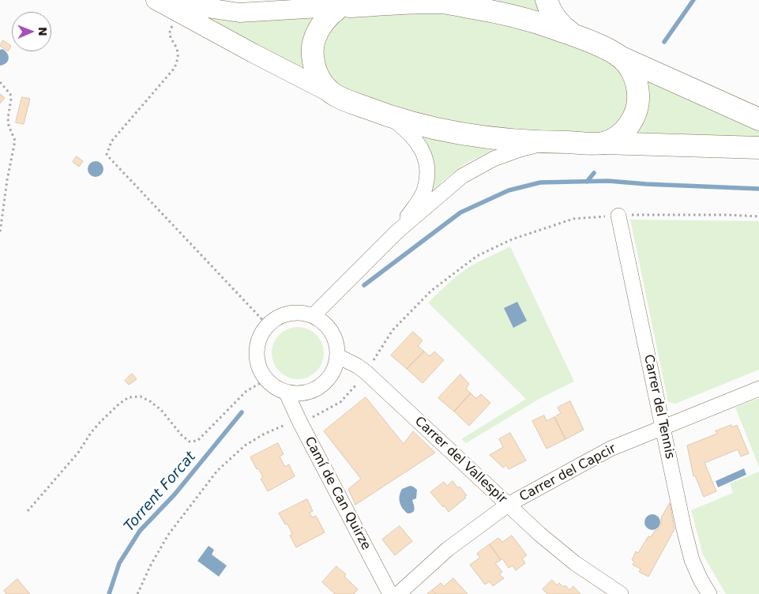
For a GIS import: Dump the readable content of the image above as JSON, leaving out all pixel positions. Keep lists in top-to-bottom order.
{
  "streets": {
    "street": [
      "Carrer del Tennis",
      "Carrer del Vallespir",
      "Carrer del Capcir",
      "Camí de Can Quirze"
    ]
  },
  "crossings": [
    ["Carrer del Tennis", "Carrer del Capcir"],
    ["Carrer del Vallespir", "Carrer del Capcir"],
    ["Carrer del Vallespir", "Camí de Can Quirze"]
  ],
  "water": ["Torrent Forcat"],
  "north": "right"
}
